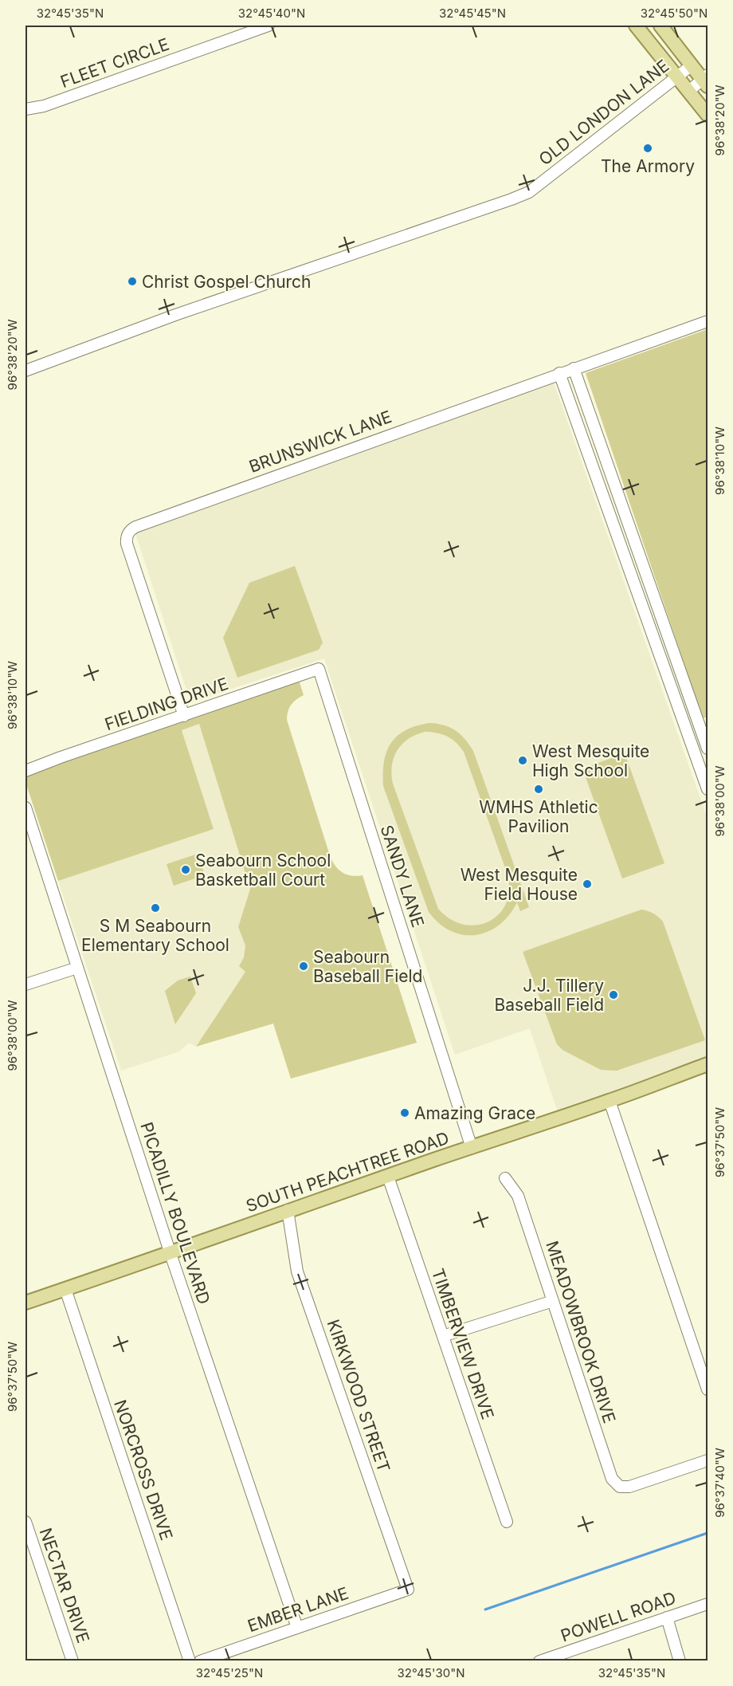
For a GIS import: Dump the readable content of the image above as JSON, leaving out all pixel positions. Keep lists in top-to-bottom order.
{
  "streets": {
    "main road": ["SOUTH PEACHTREE ROAD"],
    "street": [
      "FLEET CIRCLE",
      "OLD LONDON LANE",
      "BRUNSWICK LANE",
      "FIELDING DRIVE",
      "SANDY LANE",
      "PICADILLY BOULEVARD",
      "MEADOWBROOK DRIVE",
      "TIMBERVIEW DRIVE",
      "KIRKWOOD STREET",
      "NORCROSS DRIVE",
      "NECTAR DRIVE",
      "EMBER LANE",
      "POWELL ROAD"
    ]
  },
  "crossings": [
    ["BRUNSWICK LANE", "FIELDING DRIVE"],
    ["FIELDING DRIVE", "SANDY LANE"],
    ["SANDY LANE", "SOUTH PEACHTREE ROAD"],
    ["SOUTH PEACHTREE ROAD", "PICADILLY BOULEVARD"],
    ["SOUTH PEACHTREE ROAD", "TIMBERVIEW DRIVE"],
    ["SOUTH PEACHTREE ROAD", "KIRKWOOD STREET"],
    ["SOUTH PEACHTREE ROAD", "NORCROSS DRIVE"],
    ["PICADILLY BOULEVARD", "EMBER LANE"],
    ["KIRKWOOD STREET", "EMBER LANE"]
  ],
  "places": [
    "The Armory",
    "Christ Gospel Church",
    "West Mesquite High School",
    "WMHS Athletic Pavilion",
    "Seabourn School Basketball Court",
    "West Mesquite Field House",
    "S M Seabourn Elementary School",
    "Seabourn Baseball Field",
    "J.J. Tillery Baseball Field",
    "Amazing Grace"
  ],
  "coordinates": [
    "32°45'35\"N",
    "32°45'40\"N",
    "32°45'45\"N",
    "32°45'50\"N",
    "96°38'20\"W",
    "96°38'10\"W",
    "96°38'00\"W",
    "96°37'50\"W",
    "96°37'40\"W",
    "32°45'25\"N",
    "32°45'30\"N"
  ]
}
